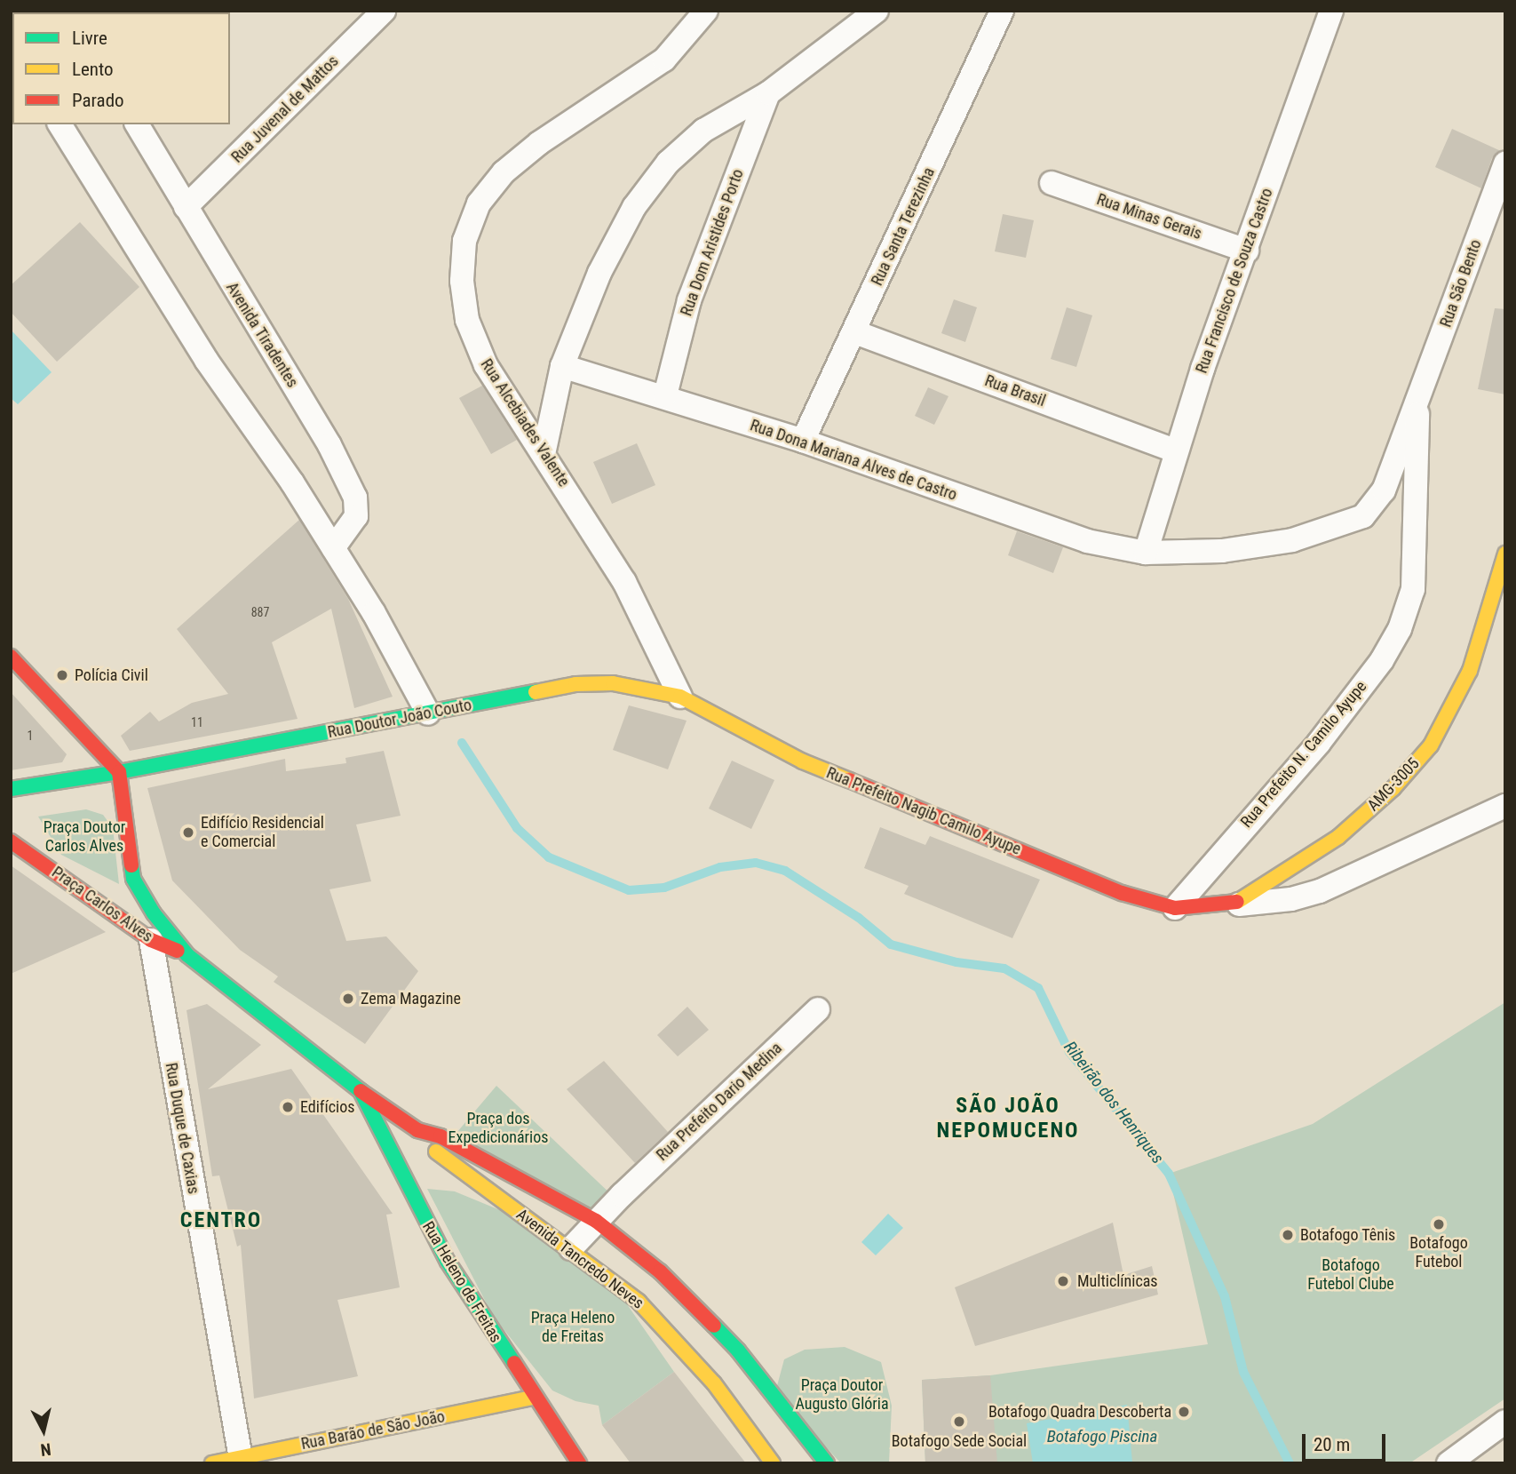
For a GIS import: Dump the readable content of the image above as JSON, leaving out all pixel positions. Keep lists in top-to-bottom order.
{
  "streets": {
    "main road": [
      "Rua Doutor João Couto",
      "AMG-3005",
      "Rua Prefeito Nagib Camilo Ayupe",
      "Praça Carlos Alves",
      "Avenida Tancredo Neves",
      "Rua Heleno de Freitas",
      "Rua Barão de São João"
    ],
    "street": [
      "Rua Juvenal de Mattos",
      "Rua Minas Gerais",
      "Rua Santa Terezinha",
      "Rua Dom Aristides Porto",
      "Rua Francisco de Souza Castro",
      "Rua São Bento",
      "Avenida Tiradentes",
      "Rua Brasil",
      "Rua Alcebiades Valente",
      "Rua Dona Mariana Alves de Castro",
      "Rua Prefeito N. Camilo Ayupe",
      "Rua Prefeito Dario Medina",
      "Rua Duque de Caxias"
    ]
  },
  "crossings": [
    ["Rua Juvenal de Mattos", "Avenida Tiradentes"],
    ["Rua Minas Gerais", "Rua Francisco de Souza Castro"],
    ["Rua Santa Terezinha", "Rua Brasil"],
    ["Rua Santa Terezinha", "Rua Dona Mariana Alves de Castro"],
    ["Rua Dom Aristides Porto", "Rua Dona Mariana Alves de Castro"],
    ["Rua Francisco de Souza Castro", "Rua São Bento"],
    ["Rua Francisco de Souza Castro", "Rua Brasil"],
    ["Rua Francisco de Souza Castro", "Rua Dona Mariana Alves de Castro"],
    ["Rua São Bento", "Rua Dona Mariana Alves de Castro"],
    ["Rua São Bento", "Rua Prefeito N. Camilo Ayupe"],
    ["Rua Alcebiades Valente", "Rua Doutor João Couto"],
    ["Rua Alcebiades Valente", "Rua Prefeito Nagib Camilo Ayupe"],
    ["Rua Doutor João Couto", "Rua Prefeito Nagib Camilo Ayupe"],
    ["Rua Doutor João Couto", "Praça Carlos Alves"],
    ["Rua Prefeito N. Camilo Ayupe", "Rua Prefeito Nagib Camilo Ayupe"],
    ["Praça Carlos Alves", "Rua Duque de Caxias"],
    ["Praça Carlos Alves", "Avenida Tancredo Neves"],
    ["Rua Prefeito Dario Medina", "Avenida Tancredo Neves"],
    ["Rua Duque de Caxias", "Rua Barão de São João"],
    ["Avenida Tancredo Neves", "Rua Heleno de Freitas"],
    ["Rua Heleno de Freitas", "Rua Barão de São João"]
  ],
  "districts": ["SÃO JOÃO NEPOMUCENO", "CENTRO"],
  "water": ["Ribeirão dos Henriques", "Botafogo Piscina"],
  "parks": [
    "Praça Doutor Carlos Alves",
    "Praça dos Expedicionários",
    "Botafogo Futebol Clube",
    "Praça Heleno de Freitas",
    "Praça Doutor Augusto Glória"
  ],
  "places": [
    "Polícia Civil",
    "Edifício Residencial e Comercial",
    "Zema Magazine",
    "Edifícios",
    "Botafogo Futebol",
    "Botafogo Tênis",
    "Multiclínicas",
    "Botafogo Quadra Descoberta",
    "Botafogo Sede Social"
  ],
  "house_numbers": ["887", "11", "1"],
  "legend": ["Livre", "Lento", "Parado"],
  "scale_bar": "20 m",
  "north": "bottom"
}
